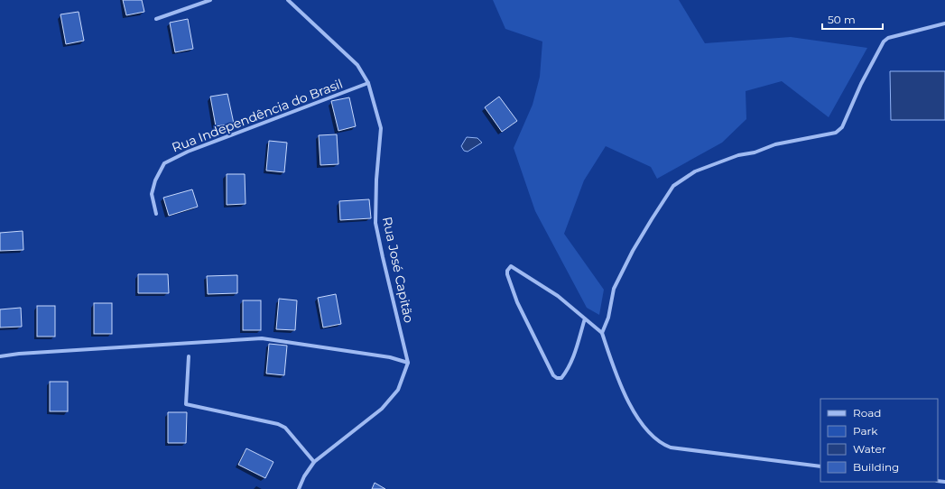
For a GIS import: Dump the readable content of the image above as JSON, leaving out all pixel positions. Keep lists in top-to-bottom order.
{
  "streets": {
    "street": ["Rua Independência do Brasil", "Rua José Capitão"]
  },
  "crossings": [
    ["Rua Independência do Brasil", "Rua José Capitão"]
  ],
  "legend": [
    "Road",
    "Park",
    "Water",
    "Building"
  ],
  "scale_bar": "50 m"
}
